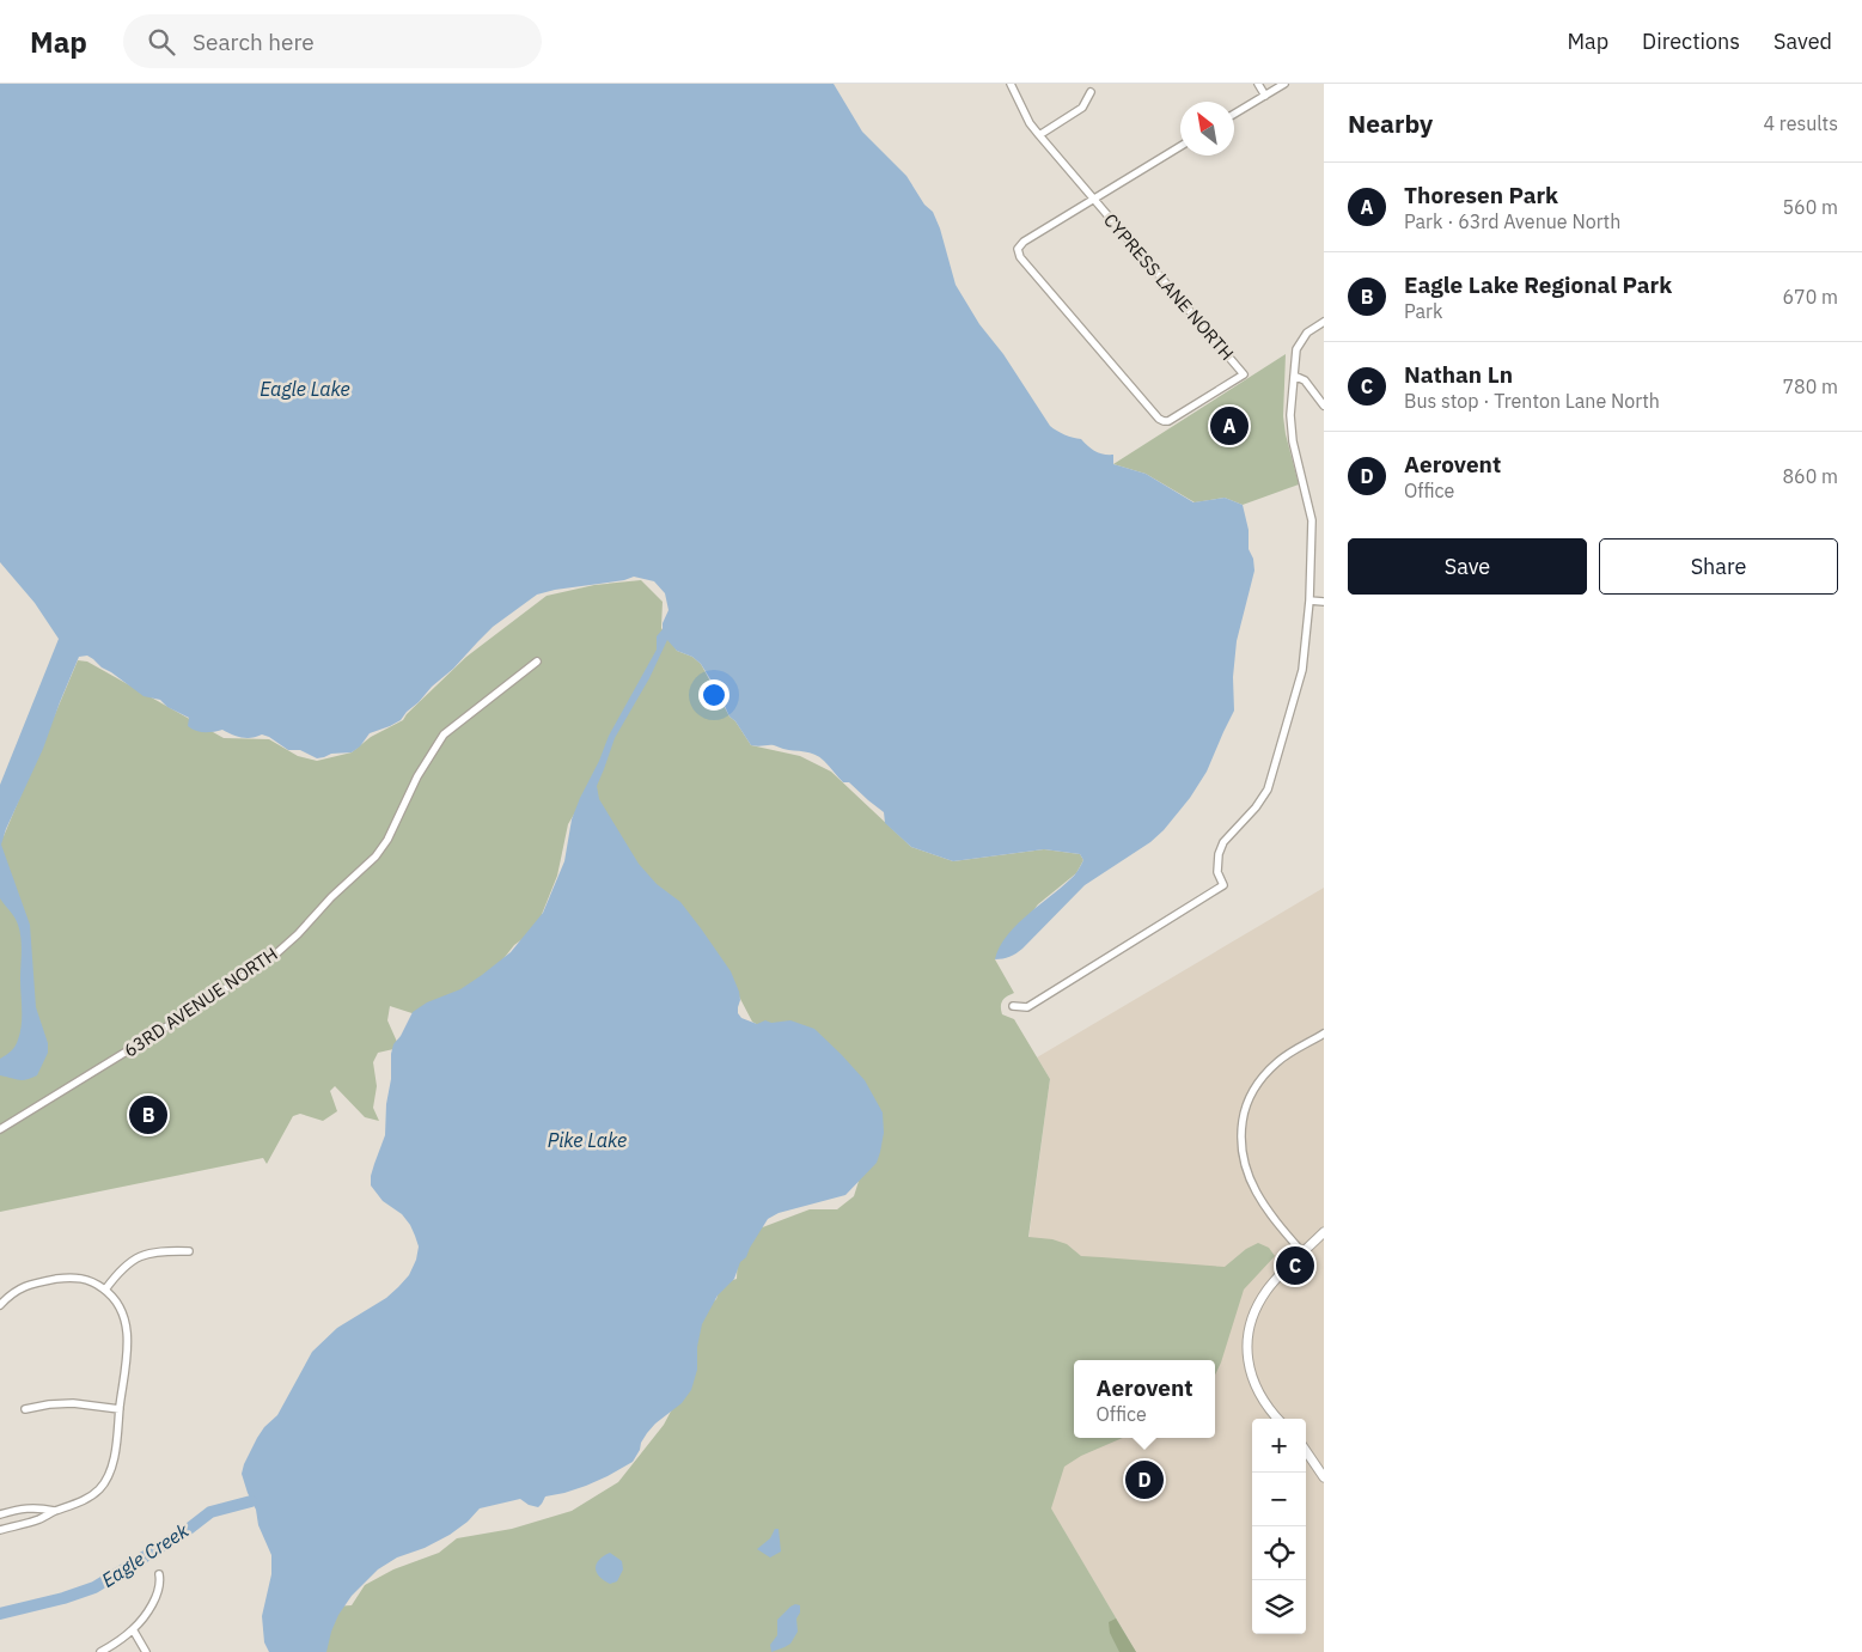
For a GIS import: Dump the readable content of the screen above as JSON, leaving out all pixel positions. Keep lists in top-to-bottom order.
{
  "streets": {
    "street": ["CYPRESS LANE NORTH", "63RD AVENUE NORTH"]
  },
  "water": ["Eagle Lake", "Pike Lake", "Eagle Creek"],
  "north": "top left",
  "page": {
    "header": "Map",
    "search": "Search here",
    "nav": ["Map", "Directions", "Saved"],
    "heading": ["Nearby", "4 results"],
    "list": [
      {
        "mark": "A",
        "name": "Thoresen Park",
        "note": "Park · 63rd Avenue North",
        "value": "560 m"
      },
      {
        "mark": "B",
        "name": "Eagle Lake Regional Park",
        "note": "Park",
        "value": "670 m"
      },
      {
        "mark": "C",
        "name": "Nathan Ln",
        "note": "Bus stop · Trenton Lane North",
        "value": "780 m"
      },
      {
        "mark": "D",
        "name": "Aerovent",
        "note": "Office",
        "value": "860 m"
      }
    ],
    "pins": [
      "A",
      "B",
      "C",
      "D"
    ],
    "buttons": ["Save", "Share"],
    "popup": ["Aerovent", "Office"],
    "map_buttons": ["+", "−"]
  }
}
